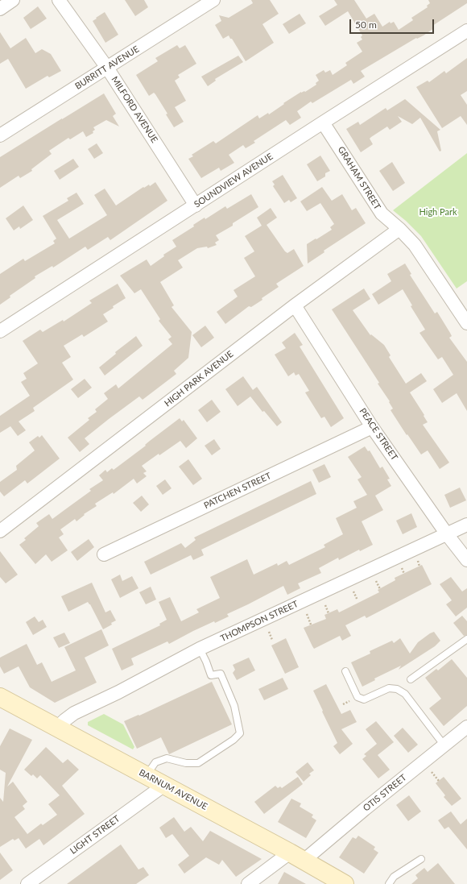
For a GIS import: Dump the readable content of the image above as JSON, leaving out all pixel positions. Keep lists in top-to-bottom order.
{
  "streets": {
    "main road": ["BARNUM AVENUE"],
    "street": [
      "BURRITT AVENUE",
      "MILFORD AVENUE",
      "GRAHAM STREET",
      "SOUNDVIEW AVENUE",
      "HIGH PARK AVENUE",
      "PEACE STREET",
      "PATCHEN STREET",
      "THOMPSON STREET",
      "OTIS STREET",
      "LIGHT STREET"
    ]
  },
  "crossings": [
    ["BURRITT AVENUE", "MILFORD AVENUE"],
    ["MILFORD AVENUE", "SOUNDVIEW AVENUE"],
    ["GRAHAM STREET", "SOUNDVIEW AVENUE"],
    ["GRAHAM STREET", "HIGH PARK AVENUE"],
    ["HIGH PARK AVENUE", "PEACE STREET"],
    ["PEACE STREET", "PATCHEN STREET"],
    ["PEACE STREET", "THOMPSON STREET"],
    ["THOMPSON STREET", "BARNUM AVENUE"],
    ["BARNUM AVENUE", "OTIS STREET"],
    ["BARNUM AVENUE", "LIGHT STREET"]
  ],
  "parks": ["High Park"],
  "scale_bar": "50 m"
}
